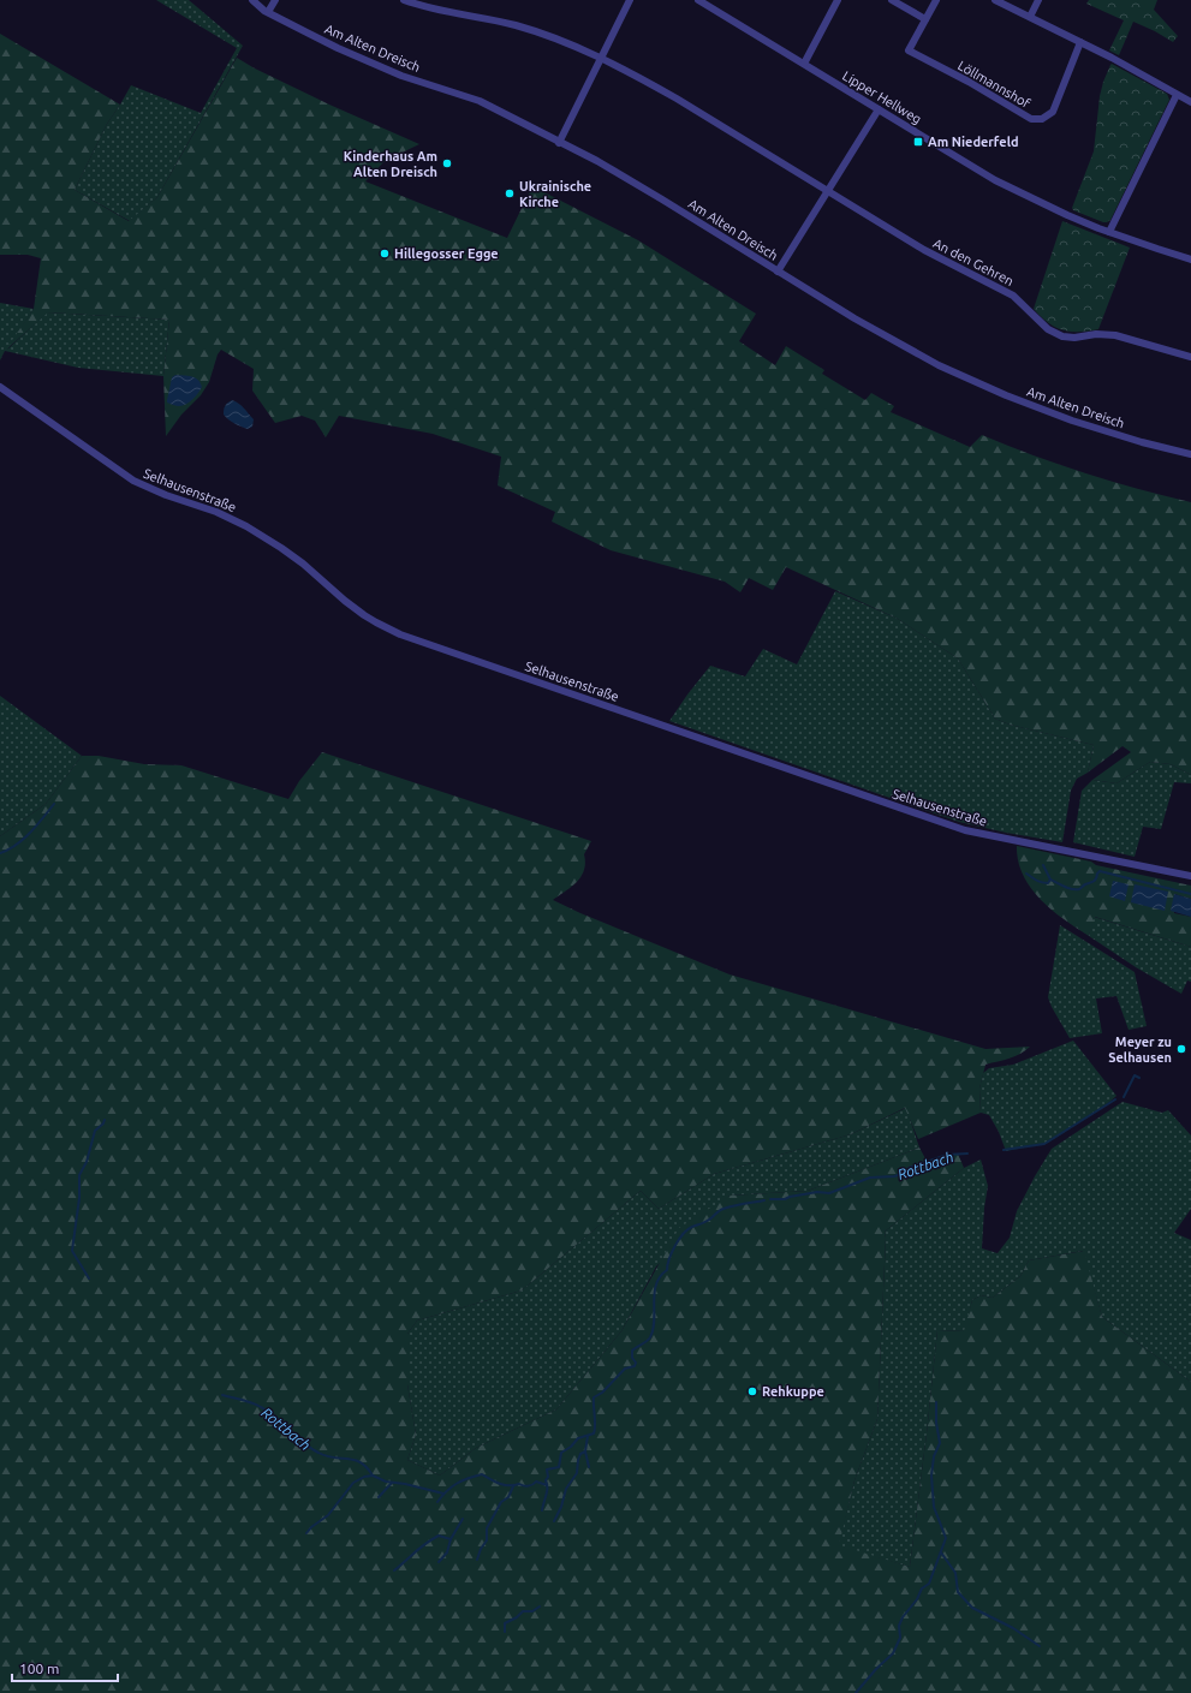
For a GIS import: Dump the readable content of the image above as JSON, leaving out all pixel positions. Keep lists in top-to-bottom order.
{
  "streets": {
    "street": [
      "Am Alten Dreisch",
      "Löllmannshof",
      "Lipper Hellweg",
      "An den Gehren",
      "Selhausenstraße"
    ]
  },
  "water": ["Rottbach"],
  "places": {
    "transit": ["Am Niederfeld"],
    "other": [
      "Kinderhaus Am Alten Dreisch",
      "Ukrainische Kirche",
      "Hillegosser Egge",
      "Meyer zu Selhausen",
      "Rehkuppe"
    ]
  },
  "scale_bar": "100 m"
}
